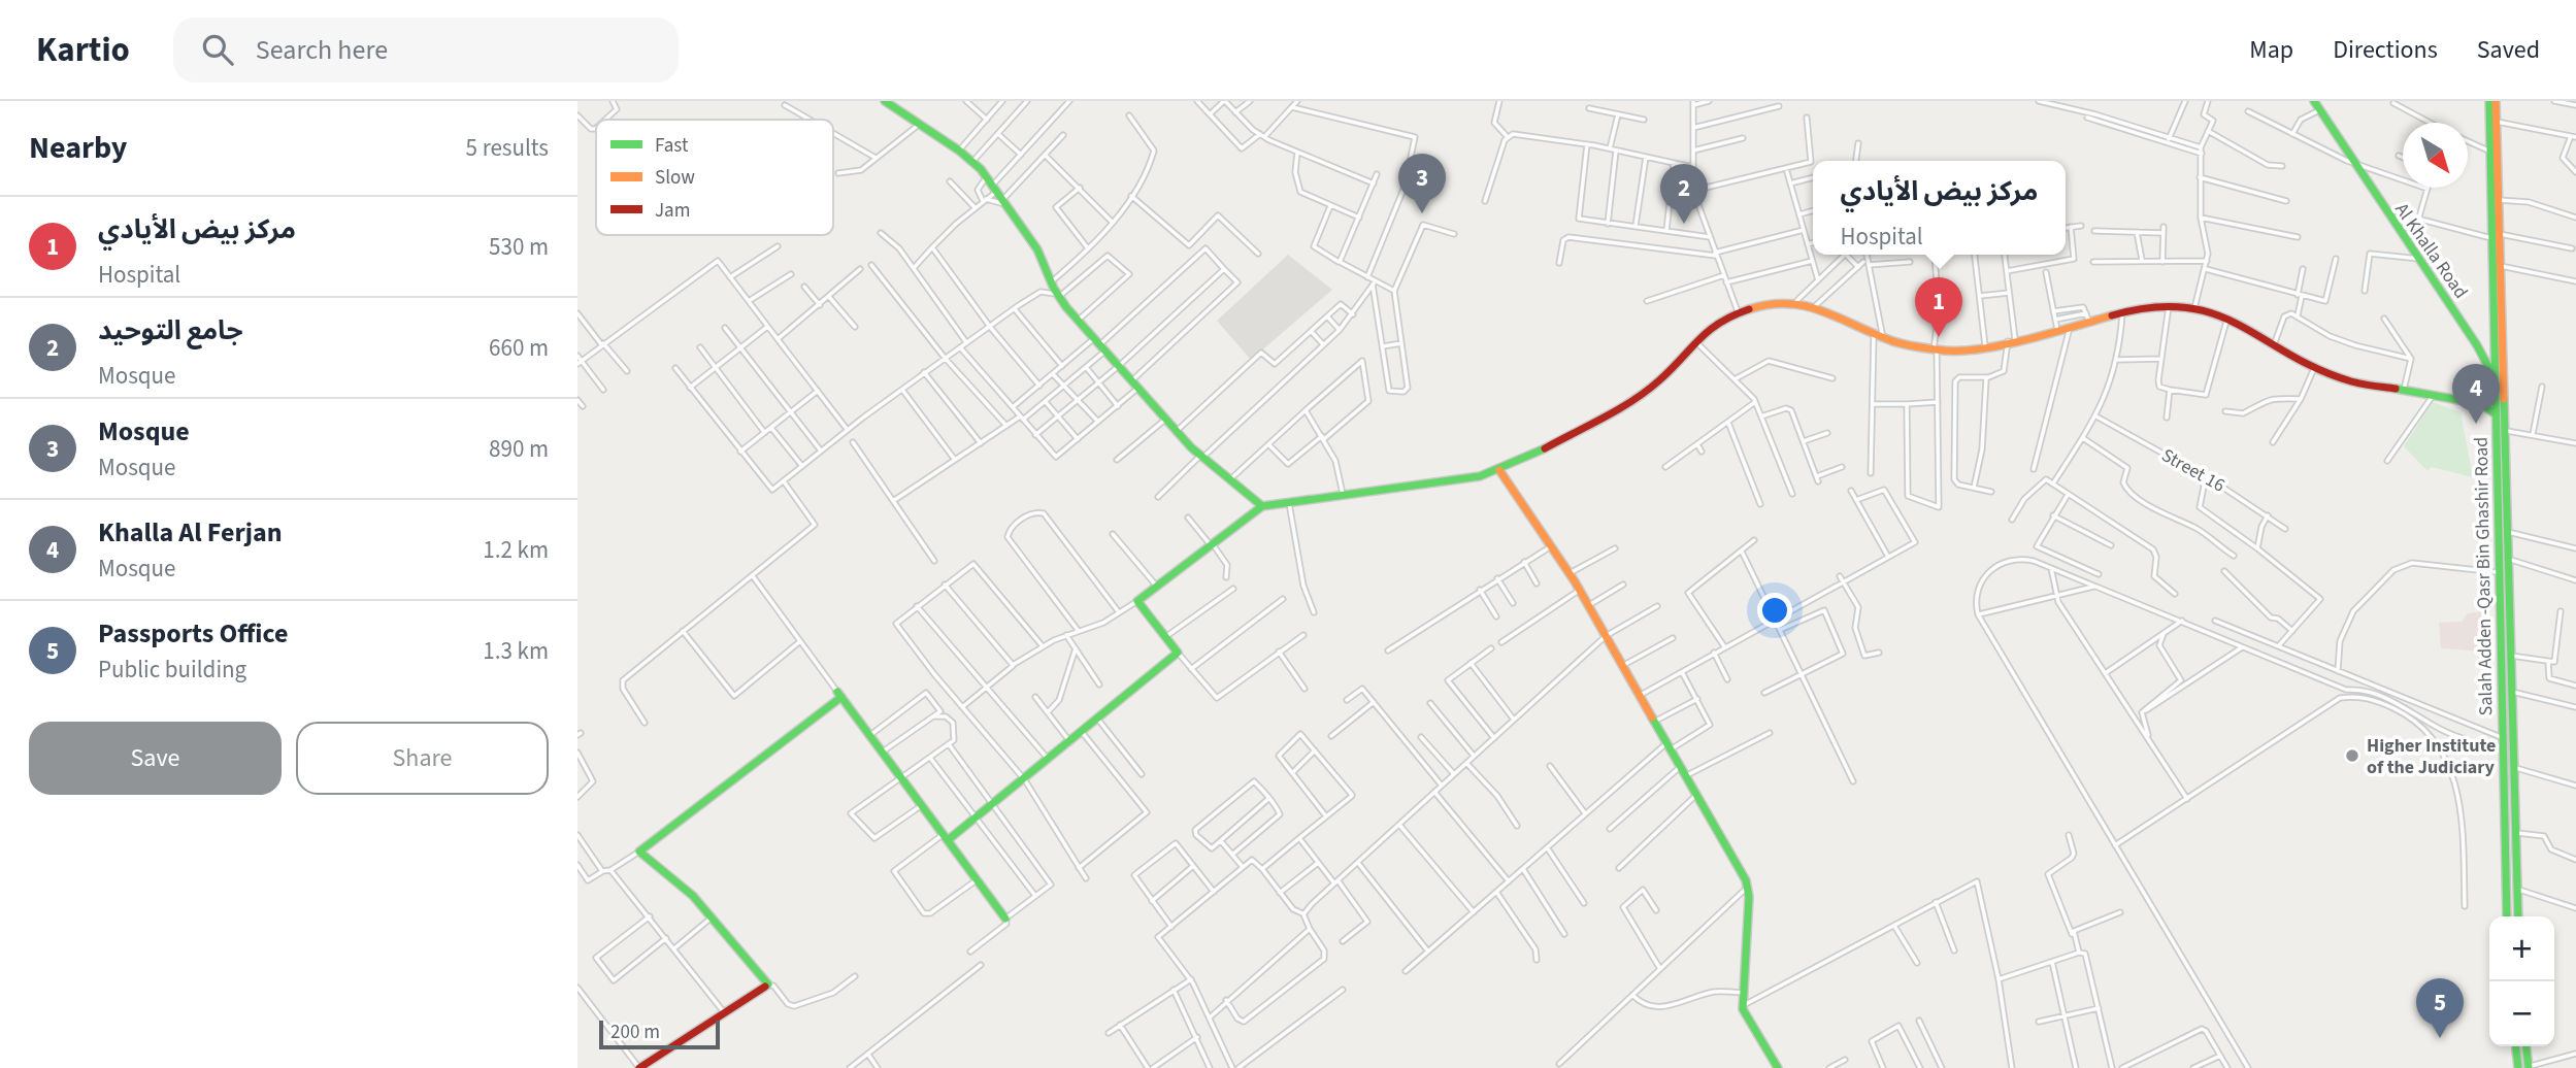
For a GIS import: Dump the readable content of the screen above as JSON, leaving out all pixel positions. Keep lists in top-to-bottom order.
{
  "streets": {
    "main road": ["Al Khalla Road", "Salah Adden -Qasr Bin Ghashir Road"],
    "street": ["Street 16"]
  },
  "crossings": [
    ["Al Khalla Road", "Salah Adden -Qasr Bin Ghashir Road"]
  ],
  "places": ["Higher Institute of the Judiciary"],
  "legend": ["Fast", "Slow", "Jam"],
  "scale_bar": "200 m",
  "north": "bottom right",
  "page": {
    "header": "Kartio",
    "search": "Search here",
    "nav": ["Map", "Directions", "Saved"],
    "heading": ["Nearby", "5 results"],
    "pins": [
      "3",
      "2",
      "1",
      "4",
      "5"
    ],
    "popup": ["مركز بيض الأيادي", "Hospital"],
    "list": [
      {
        "mark": "1",
        "name": "مركز بيض الأيادي",
        "note": "Hospital",
        "value": "530 m"
      },
      {
        "mark": "2",
        "name": "جامع التوحيد",
        "note": "Mosque",
        "value": "660 m"
      },
      {
        "mark": "3",
        "name": "Mosque",
        "note": "Mosque",
        "value": "890 m"
      },
      {
        "mark": "4",
        "name": "Khalla Al Ferjan",
        "note": "Mosque",
        "value": "1.2 km"
      },
      {
        "mark": "5",
        "name": "Passports Office",
        "note": "Public building",
        "value": "1.3 km"
      }
    ],
    "buttons": ["Save", "Share"],
    "map_buttons": ["+", "−"],
    "scale": "200 m"
  }
}
